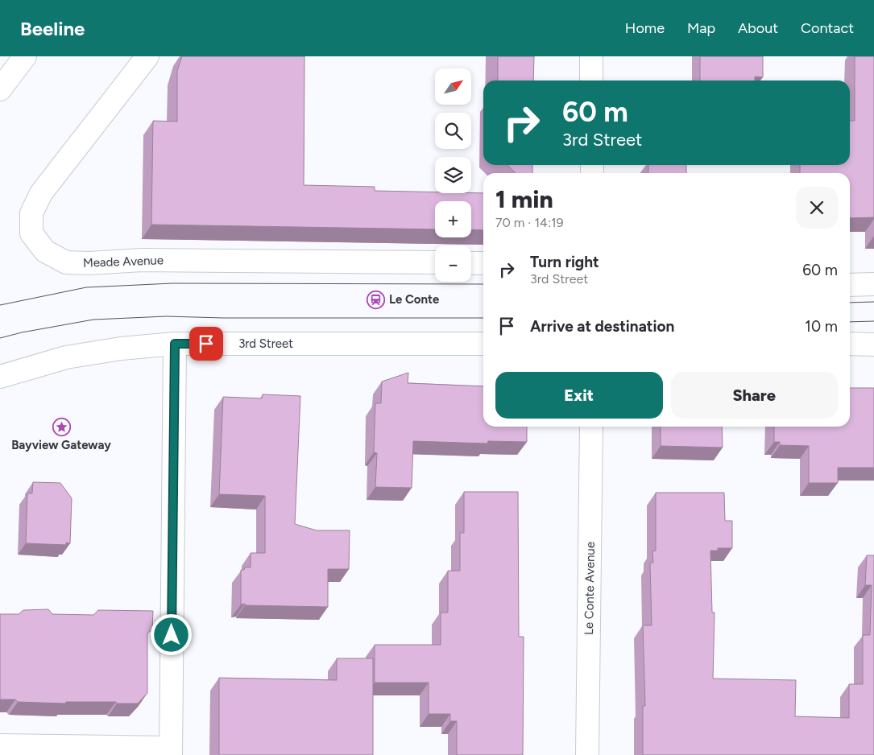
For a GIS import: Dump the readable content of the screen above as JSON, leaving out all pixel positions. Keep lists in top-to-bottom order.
{
  "streets": {
    "main road": ["Meade Avenue", "3rd Street", "Le Conte Avenue"]
  },
  "places": {
    "station": ["Le Conte"],
    "place": ["Bayview Gateway"]
  },
  "north": "top right",
  "page": {
    "header": "Beeline",
    "nav": [
      "Home",
      "Map",
      "About",
      "Contact"
    ],
    "map_buttons": ["+", "−"],
    "turn": ["60 m", "3rd Street"],
    "heading": ["1 min", "70 m · 14:19"],
    "list": [
      {
        "name": "Turn right",
        "note": "3rd Street",
        "value": "60 m"
      },
      {
        "name": "Arrive at destination",
        "value": "10 m"
      }
    ],
    "buttons": ["Exit", "Share"]
  }
}
